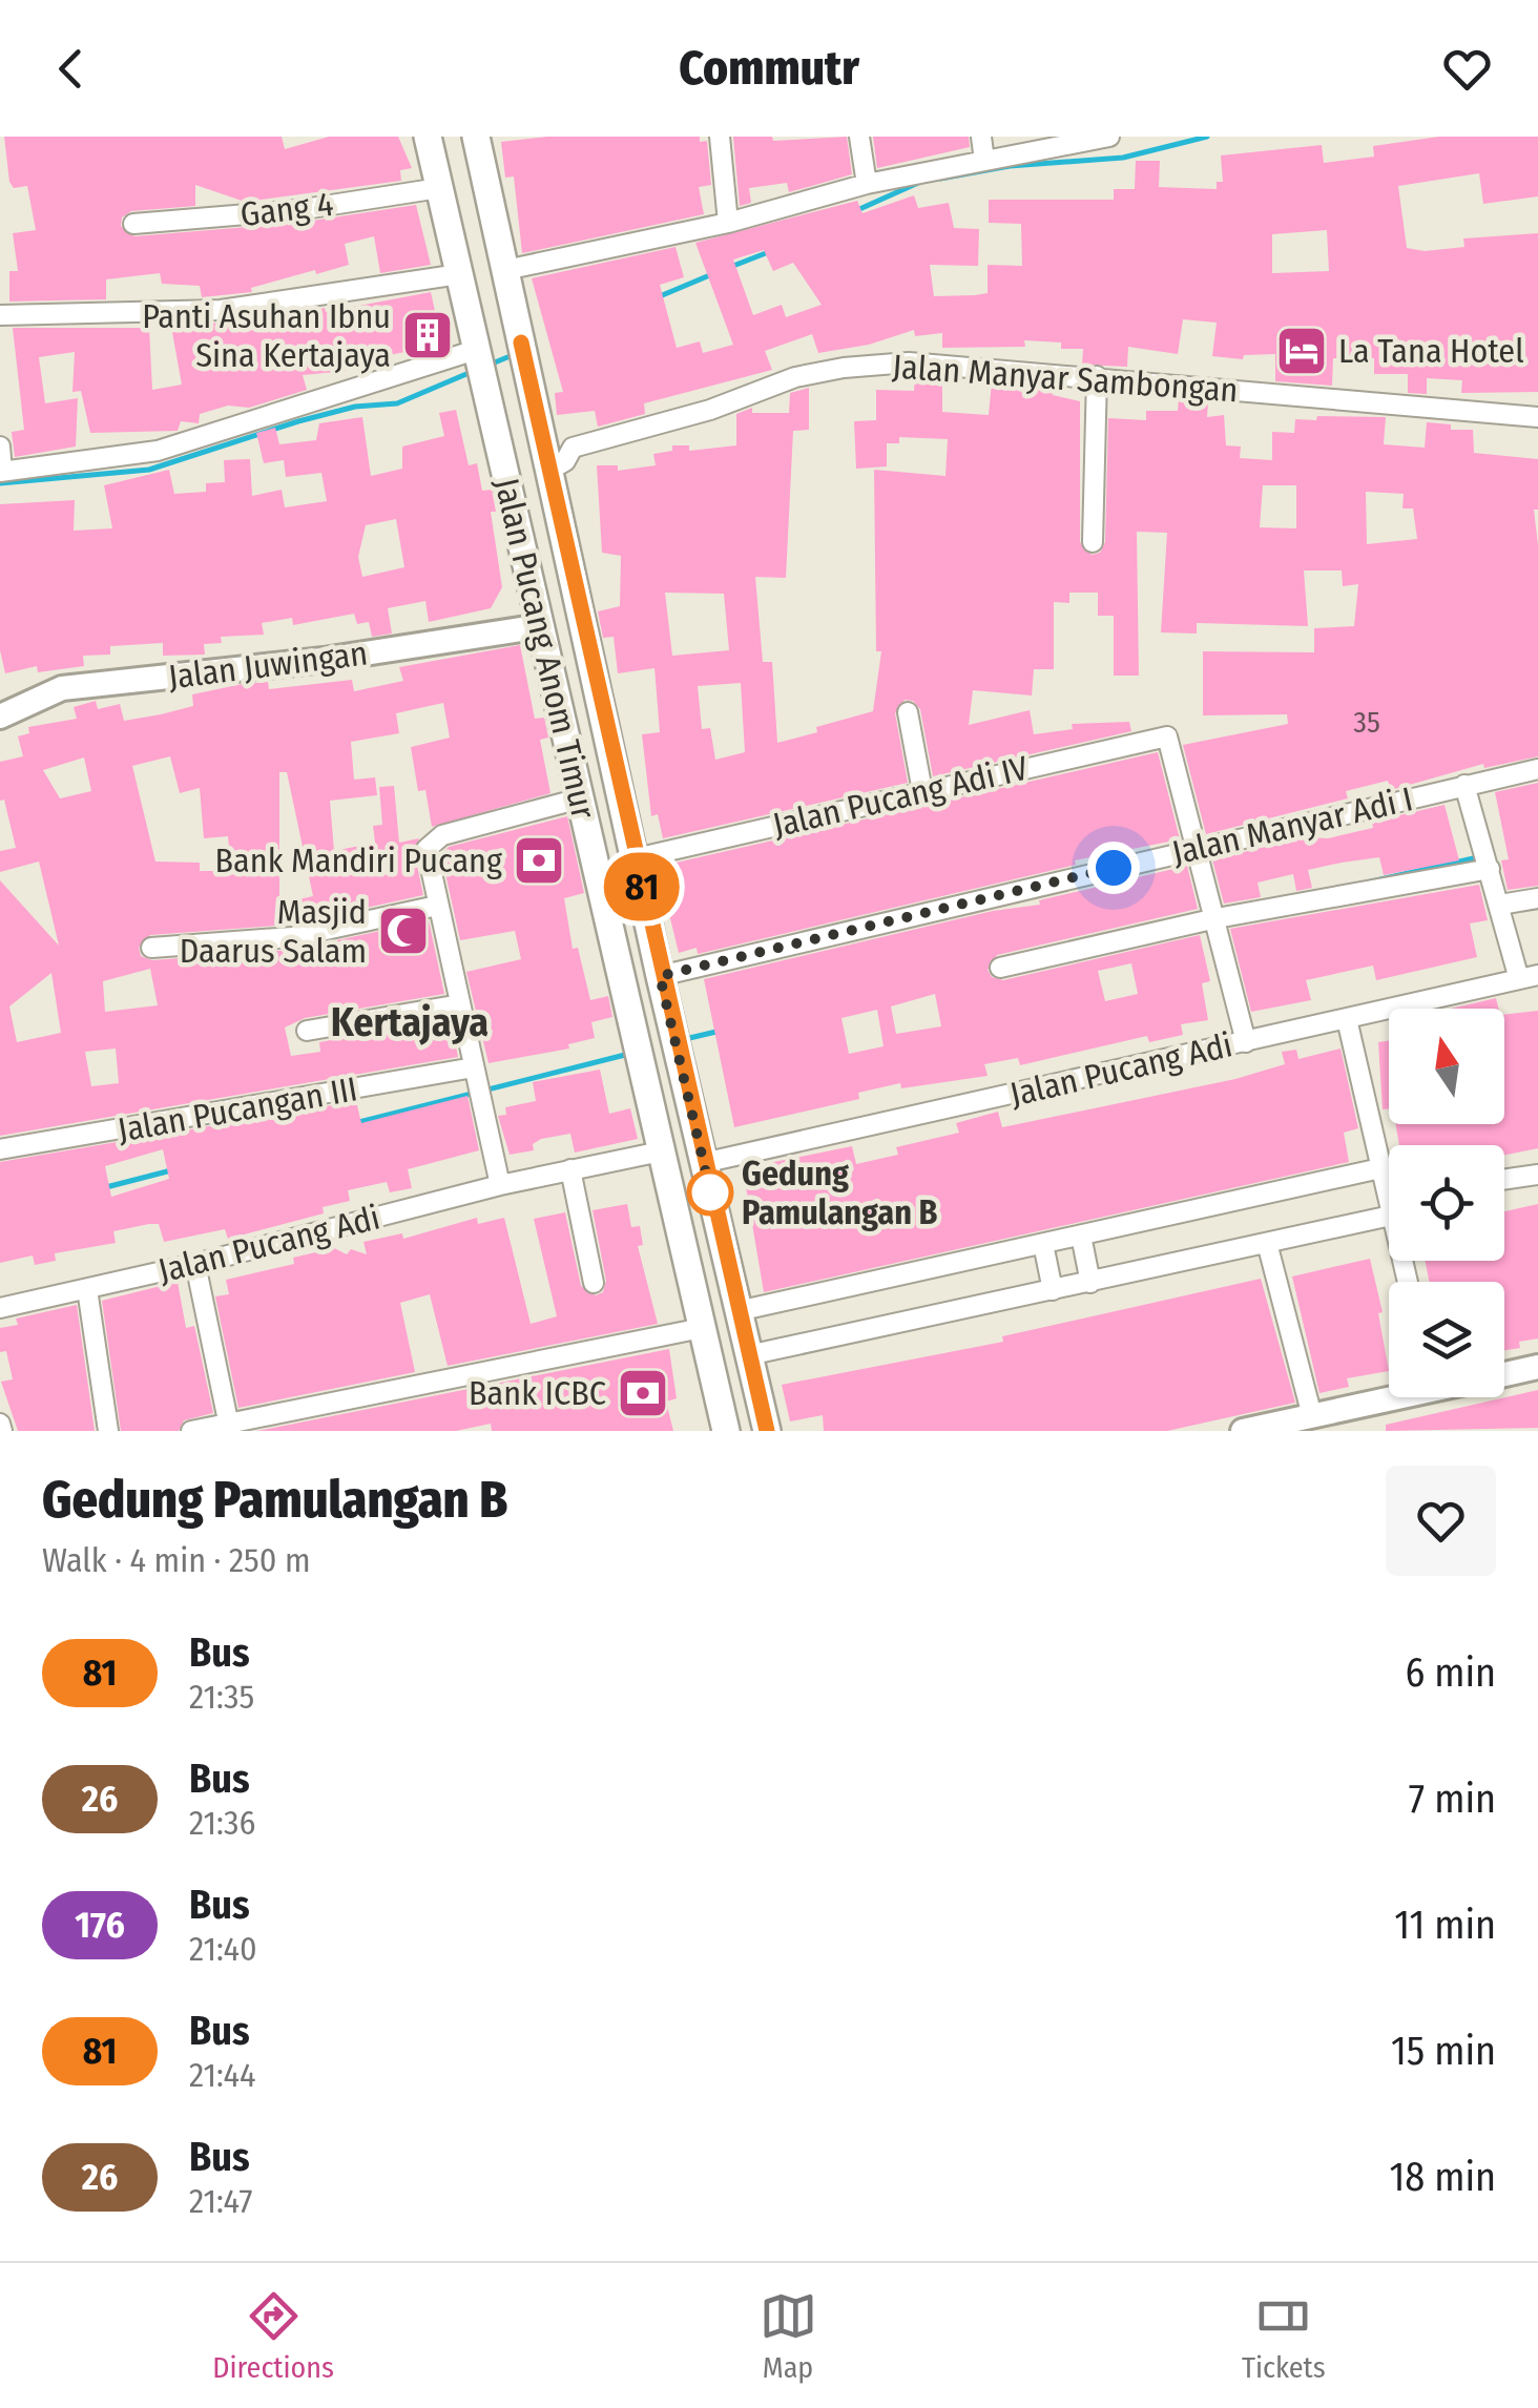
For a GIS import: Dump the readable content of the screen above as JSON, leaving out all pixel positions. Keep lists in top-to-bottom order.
{
  "streets": {
    "main road": ["Jalan Pucang Anom Timur"],
    "street": [
      "Gang 4",
      "Jalan Manyar Sambongan",
      "Jalan Juwingan",
      "Jalan Pucang Adi IV",
      "Jalan Manyar Adi I",
      "Jalan Pucang Adi",
      "Jalan Pucangan III"
    ]
  },
  "crossings": [
    ["Gang 4", "Jalan Pucang Anom Timur"],
    ["Jalan Manyar Sambongan", "Jalan Pucang Anom Timur"],
    ["Jalan Pucang Anom Timur", "Jalan Juwingan"],
    ["Jalan Pucang Anom Timur", "Jalan Pucang Adi IV"],
    ["Jalan Pucang Anom Timur", "Jalan Manyar Adi I"],
    ["Jalan Pucang Anom Timur", "Jalan Pucang Adi"],
    ["Jalan Pucang Adi IV", "Jalan Manyar Adi I"]
  ],
  "districts": ["Kertajaya"],
  "places": {
    "building": ["Panti Asuhan Ibnu Sina Kertajaya"],
    "hotel": ["La Tana Hotel"],
    "bank": ["Bank Mandiri Pucang", "Bank ICBC"],
    "mosque": ["Masjid Daarus Salam"],
    "other": ["Gedung Pamulangan B"]
  },
  "lines": ["bus line 81"],
  "house_numbers": ["35"],
  "north": "top",
  "page": {
    "header": "Commutr",
    "on_map": "81",
    "heading": ["Gedung Pamulangan B", "Walk · 4 min · 250 m"],
    "list": [
      {
        "mark": "81",
        "name": "Bus",
        "note": "21:35",
        "value": "6 min"
      },
      {
        "mark": "26",
        "name": "Bus",
        "note": "21:36",
        "value": "7 min"
      },
      {
        "mark": "176",
        "name": "Bus",
        "note": "21:40",
        "value": "11 min"
      },
      {
        "mark": "81",
        "name": "Bus",
        "note": "21:44",
        "value": "15 min"
      },
      {
        "mark": "26",
        "name": "Bus",
        "note": "21:47",
        "value": "18 min"
      }
    ],
    "tabs": ["Directions", "Map", "Tickets"]
  }
}
